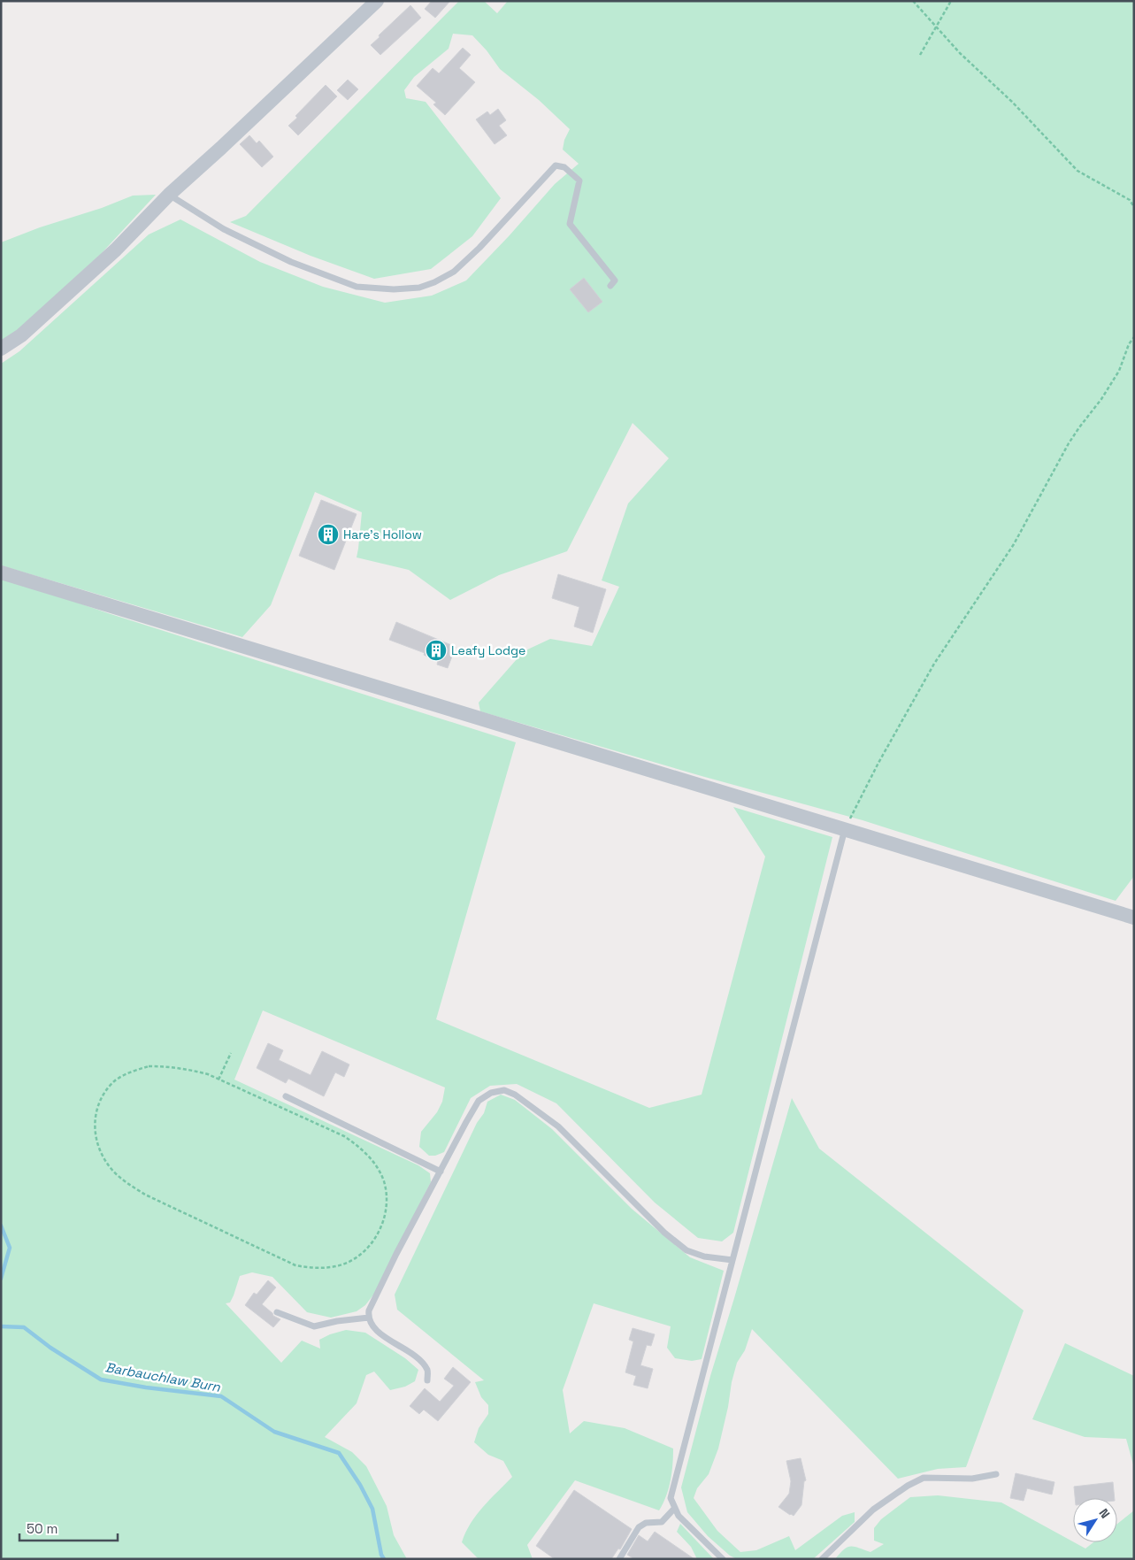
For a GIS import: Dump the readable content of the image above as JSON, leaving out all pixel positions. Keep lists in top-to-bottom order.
{
  "water": ["Barbauchlaw Burn"],
  "places": {
    "building": ["Hare's Hollow", "Leafy Lodge"]
  },
  "scale_bar": "50 m",
  "north": "top right"
}
